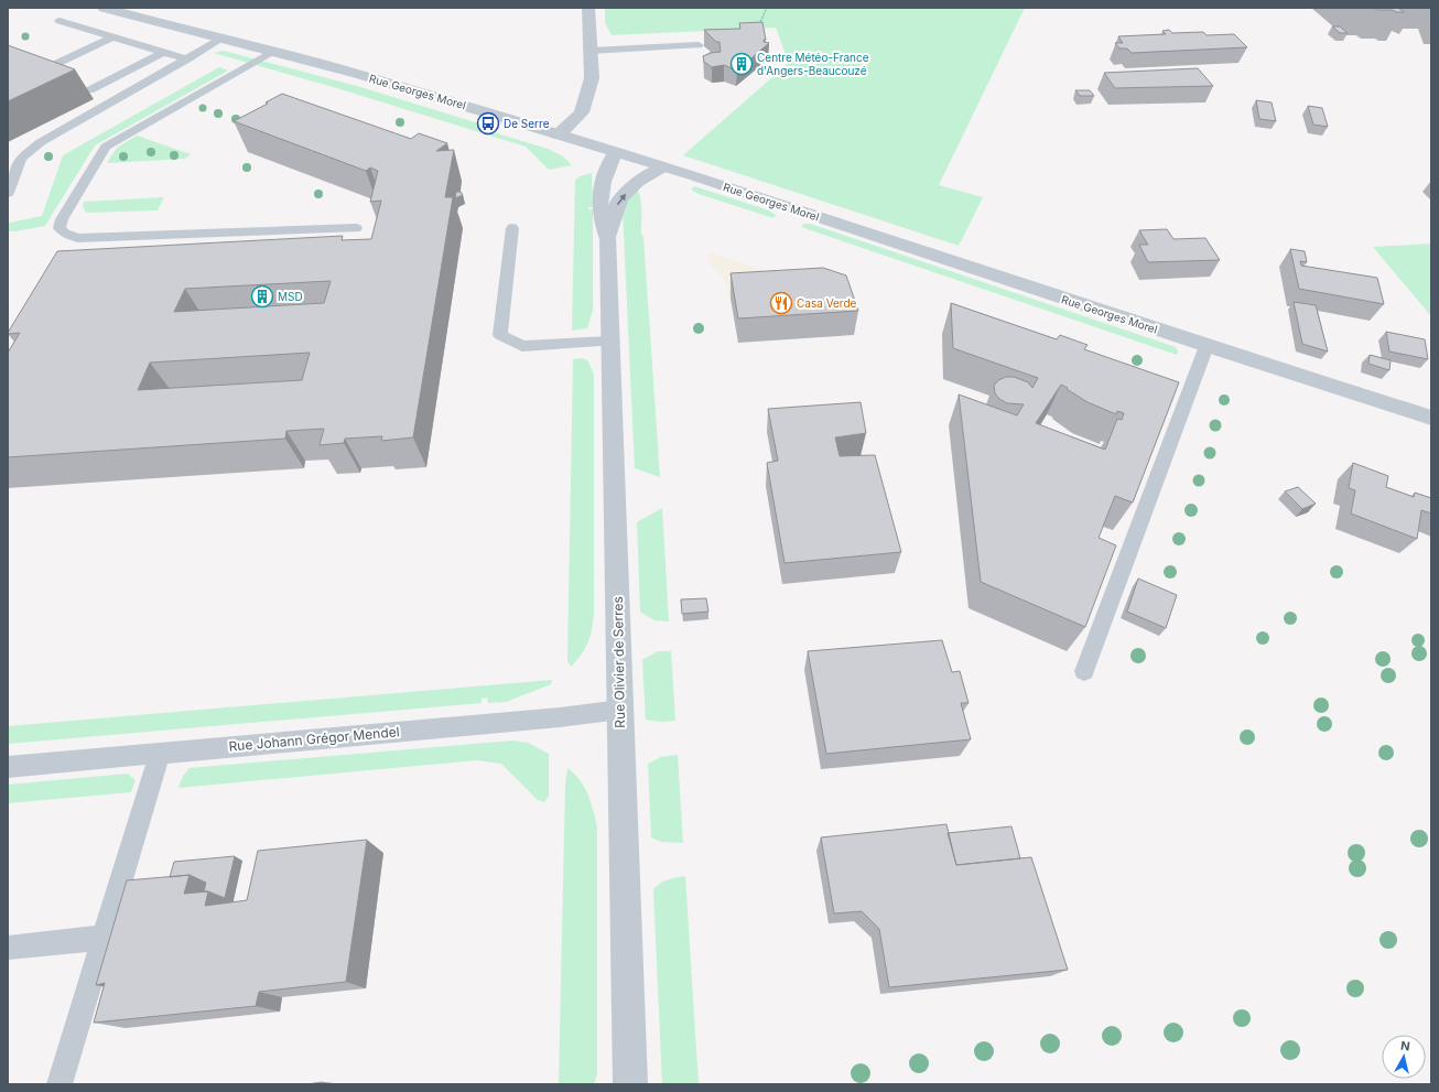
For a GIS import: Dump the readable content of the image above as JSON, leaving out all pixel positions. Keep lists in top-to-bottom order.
{
  "streets": {
    "street": ["Rue Georges Morel", "Rue Olivier de Serres"],
    "lane": ["Rue Johann Grégor Mendel"]
  },
  "crossings": [
    ["Rue Georges Morel", "Rue Olivier de Serres"],
    ["Rue Olivier de Serres", "Rue Johann Grégor Mendel"]
  ],
  "places": {
    "building": ["Centre Météo-France d'Angers-Beaucouzé", "MSD"],
    "bus stop": ["De Serre"],
    "restaurant": ["Casa Verde"]
  },
  "north": "top"
}
